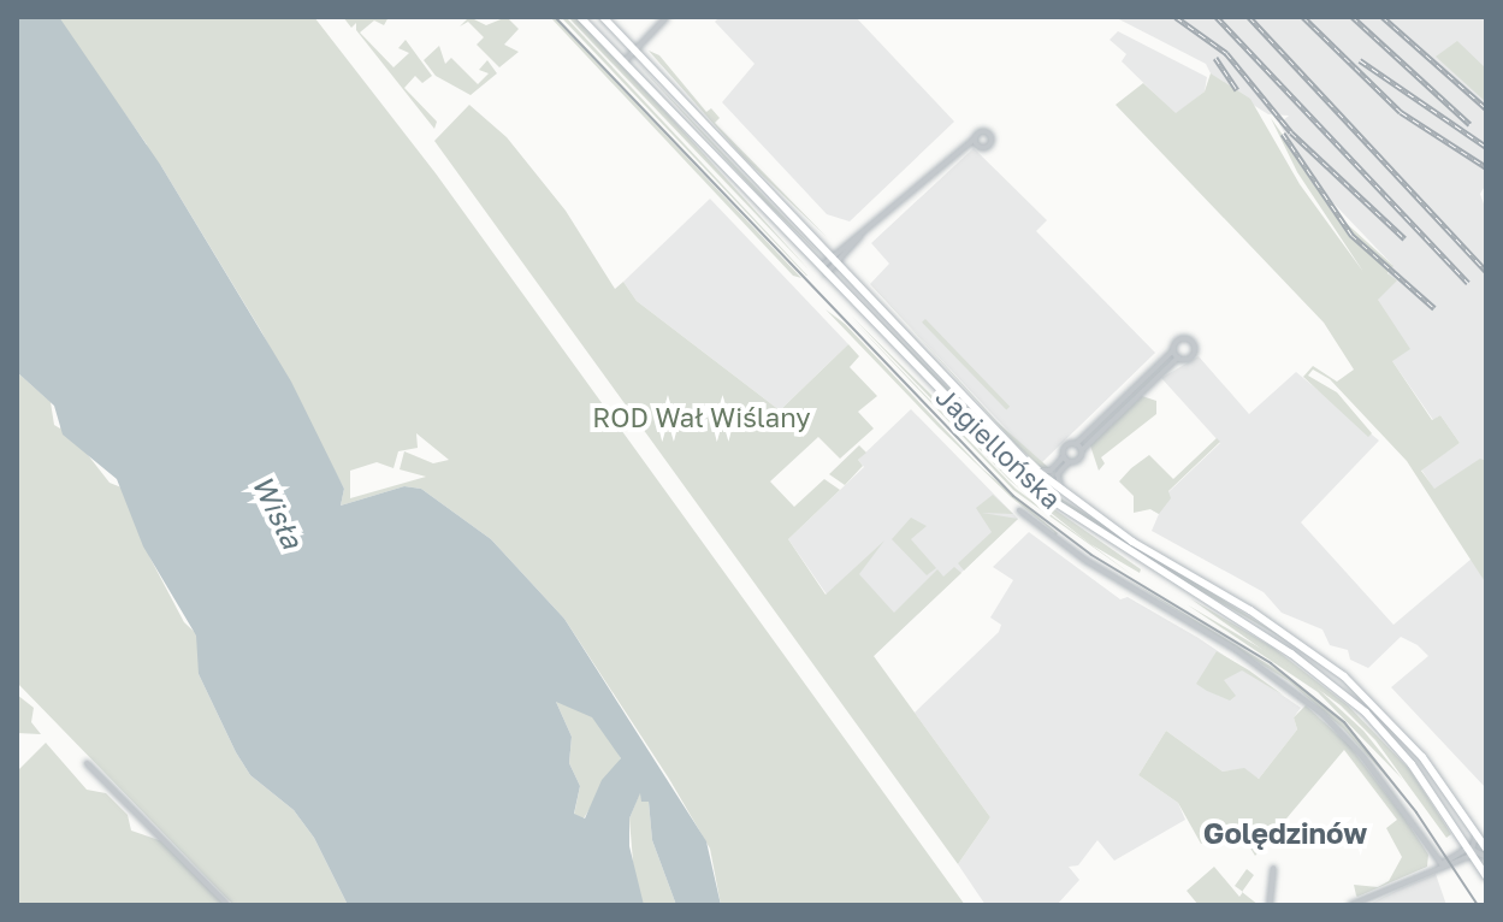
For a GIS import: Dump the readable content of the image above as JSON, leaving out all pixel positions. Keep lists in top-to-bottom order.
{
  "streets": {
    "main road": ["Jagiellońska"]
  },
  "districts": ["Golędzinów"],
  "water": ["Wisła"],
  "parks": ["ROD Wał Wiślany"]
}
